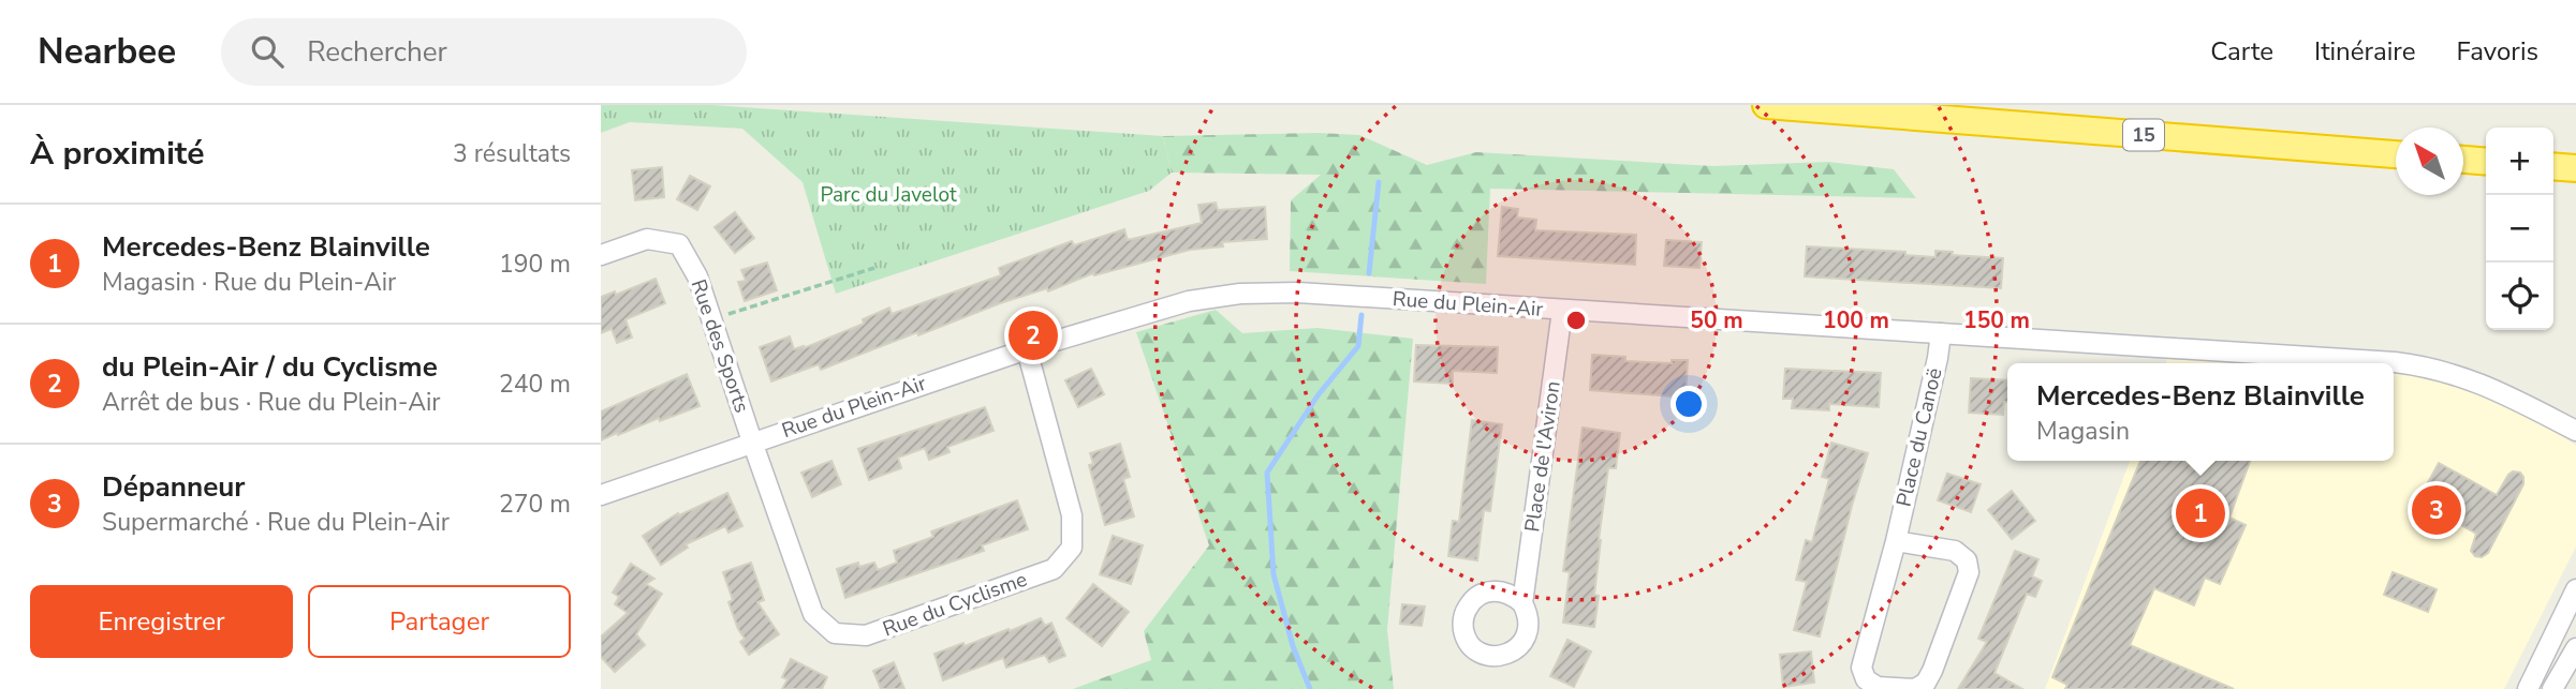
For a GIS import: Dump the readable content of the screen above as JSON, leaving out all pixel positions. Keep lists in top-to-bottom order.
{
  "streets": {
    "highway": ["15"],
    "street": [
      "Rue du Plein-Air",
      "Rue des Sports",
      "Place du Canoë",
      "Place de l'Aviron",
      "Rue du Cyclisme"
    ]
  },
  "crossings": [
    ["Rue du Plein-Air", "Rue des Sports"],
    ["Rue du Plein-Air", "Place du Canoë"],
    ["Rue du Plein-Air", "Place de l'Aviron"],
    ["Rue du Plein-Air", "Rue du Cyclisme"],
    ["Rue des Sports", "Rue du Cyclisme"]
  ],
  "parks": ["Parc du Javelot"],
  "north": "top left",
  "page": {
    "header": "Nearbee",
    "search": "Rechercher",
    "nav": ["Carte", "Itinéraire", "Favoris"],
    "heading": ["À proximité", "3 résultats"],
    "map_buttons": ["+", "−"],
    "list": [
      {
        "mark": "1",
        "name": "Mercedes-Benz Blainville",
        "note": "Magasin · Rue du Plein-Air",
        "value": "190 m"
      },
      {
        "mark": "2",
        "name": "du Plein-Air / du Cyclisme",
        "note": "Arrêt de bus · Rue du Plein-Air",
        "value": "240 m"
      },
      {
        "mark": "3",
        "name": "Dépanneur",
        "note": "Supermarché · Rue du Plein-Air",
        "value": "270 m"
      }
    ],
    "pins": ["2", "3", "1"],
    "popup": ["Mercedes-Benz Blainville", "Magasin"],
    "buttons": ["Enregistrer", "Partager"]
  },
  "rings": ["50 m", "100 m", "150 m"]
}
